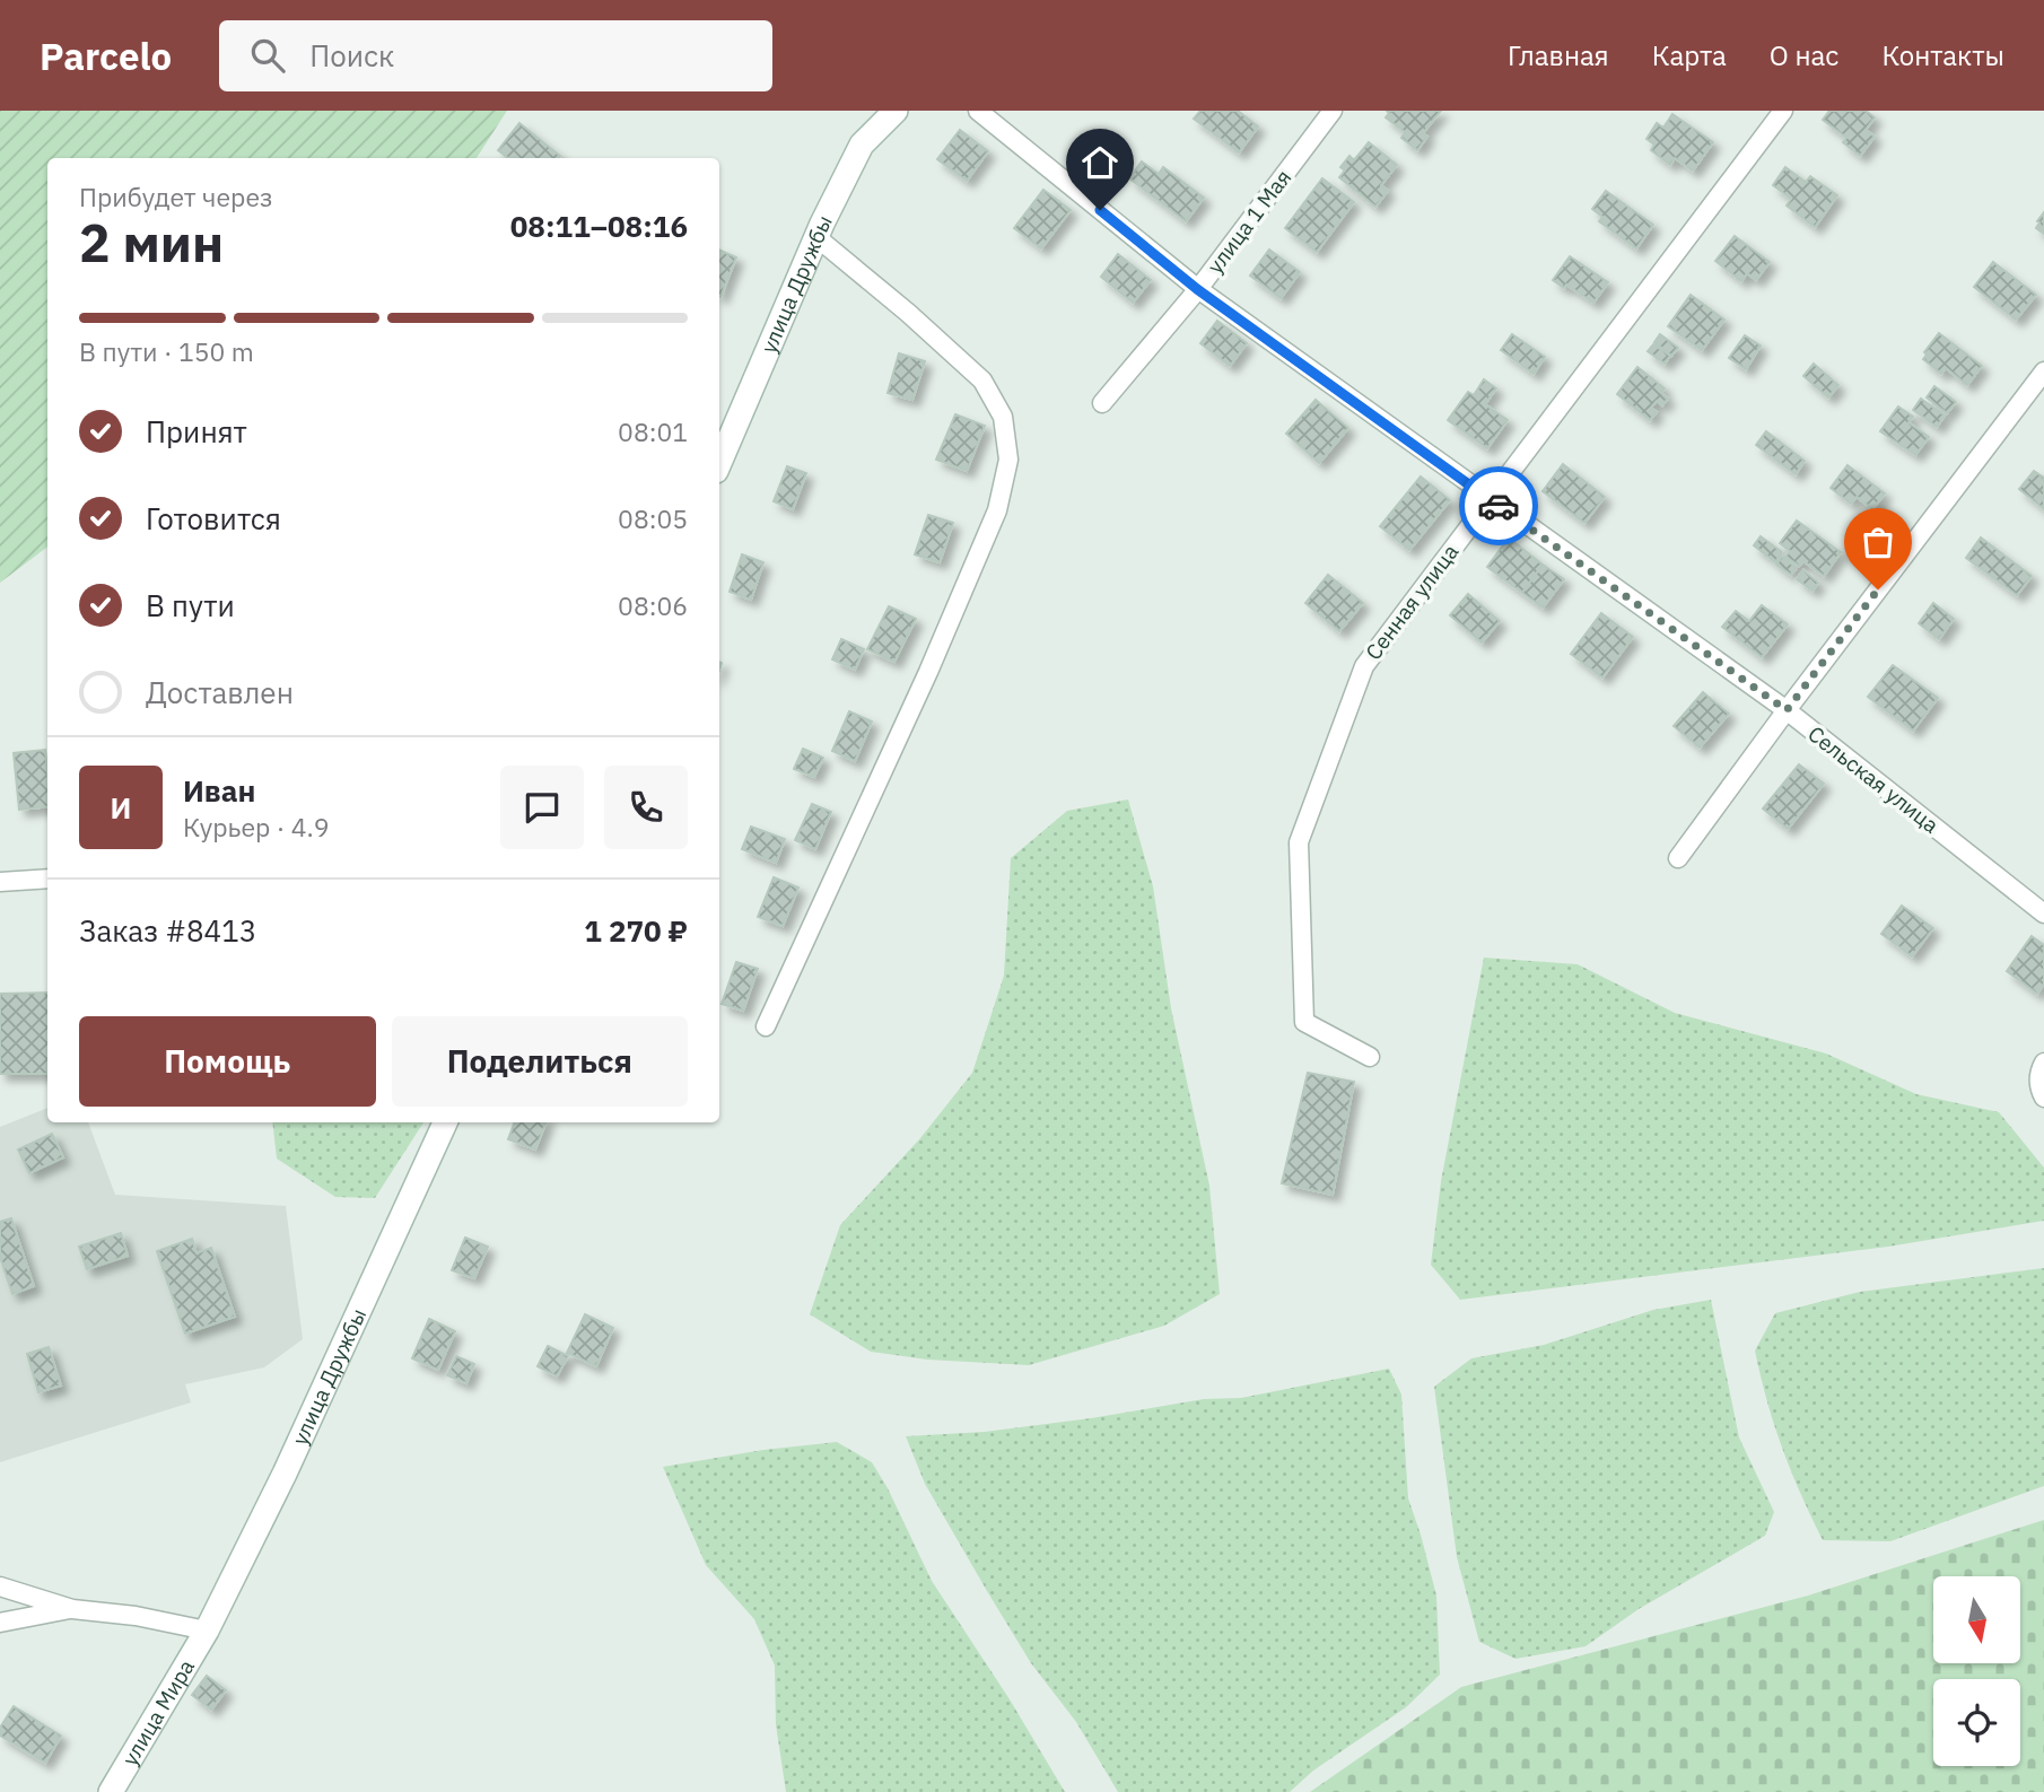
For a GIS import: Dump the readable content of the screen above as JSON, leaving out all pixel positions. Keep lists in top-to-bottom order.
{
  "streets": {
    "street": [
      "улица 1 Мая",
      "улица Дружбы",
      "Сенная улица",
      "Сельская улица",
      "улица Мира"
    ]
  },
  "crossings": [
    ["улица 1 Мая", "Сельская улица"],
    ["улица Дружбы", "улица Мира"],
    ["Сенная улица", "Сельская улица"]
  ],
  "north": "bottom",
  "page": {
    "header": "Parcelo",
    "search": "Поиск",
    "nav": [
      "Главная",
      "Карта",
      "О нас",
      "Контакты"
    ],
    "heading": ["2 мин", "Прибудет через", "08:11–08:16"],
    "panel": [
      "Иван",
      "Курьер · 4.9",
      "Заказ #8413",
      "1 270 ₽"
    ],
    "bar": "В пути · 150 m",
    "list": [
      ["Принят", "08:01"],
      ["Готовится", "08:05"],
      ["В пути", "08:06"],
      "Доставлен"
    ],
    "round": "И",
    "buttons": ["Помощь", "Поделиться"]
  }
}
